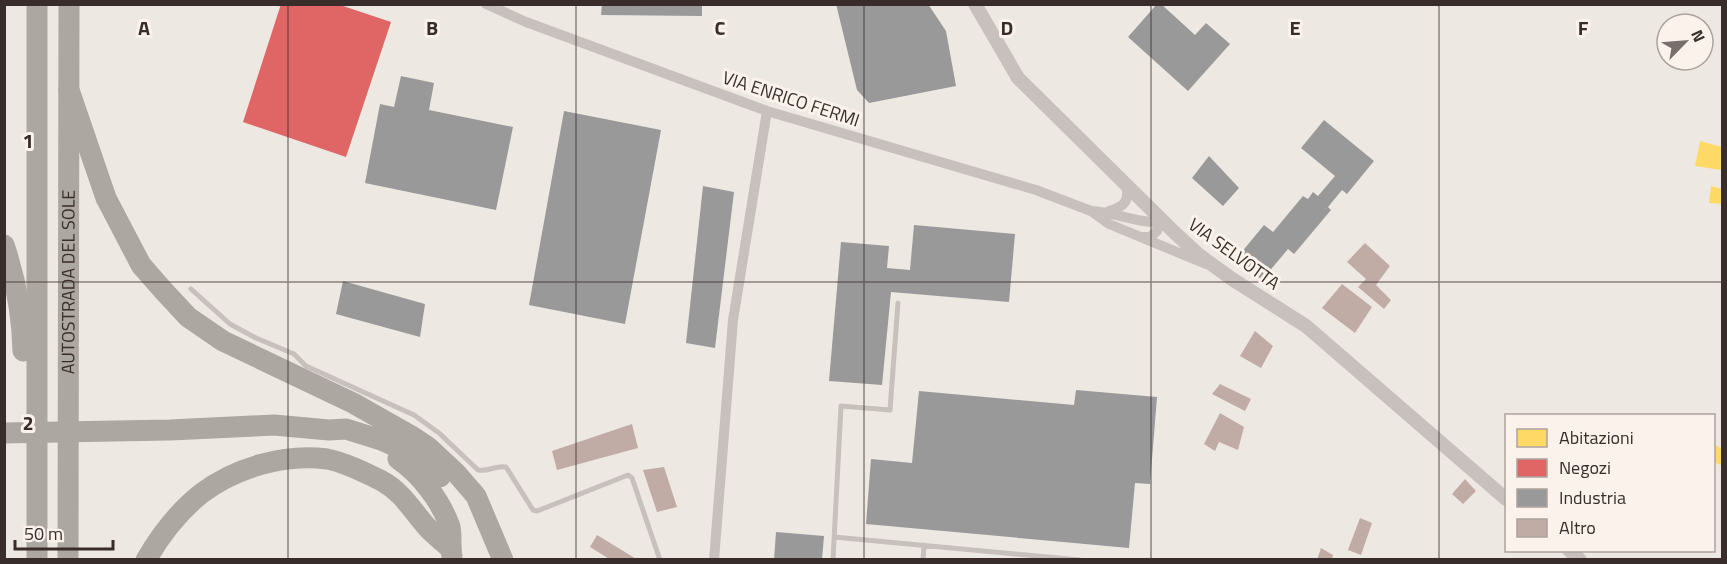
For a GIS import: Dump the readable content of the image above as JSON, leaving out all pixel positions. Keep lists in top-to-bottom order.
{
  "streets": {
    "highway": ["AUTOSTRADA DEL SOLE"],
    "street": ["VIA ENRICO FERMI", "VIA SELVOTTA"]
  },
  "crossings": [
    ["VIA ENRICO FERMI", "VIA SELVOTTA"]
  ],
  "legend": [
    "Abitazioni",
    "Negozi",
    "Industria",
    "Altro"
  ],
  "scale_bar": "50 m",
  "north": "top right",
  "grid": {
    "columns": [
      "A",
      "B",
      "C",
      "D",
      "E",
      "F"
    ],
    "rows": ["1", "2"]
  }
}
